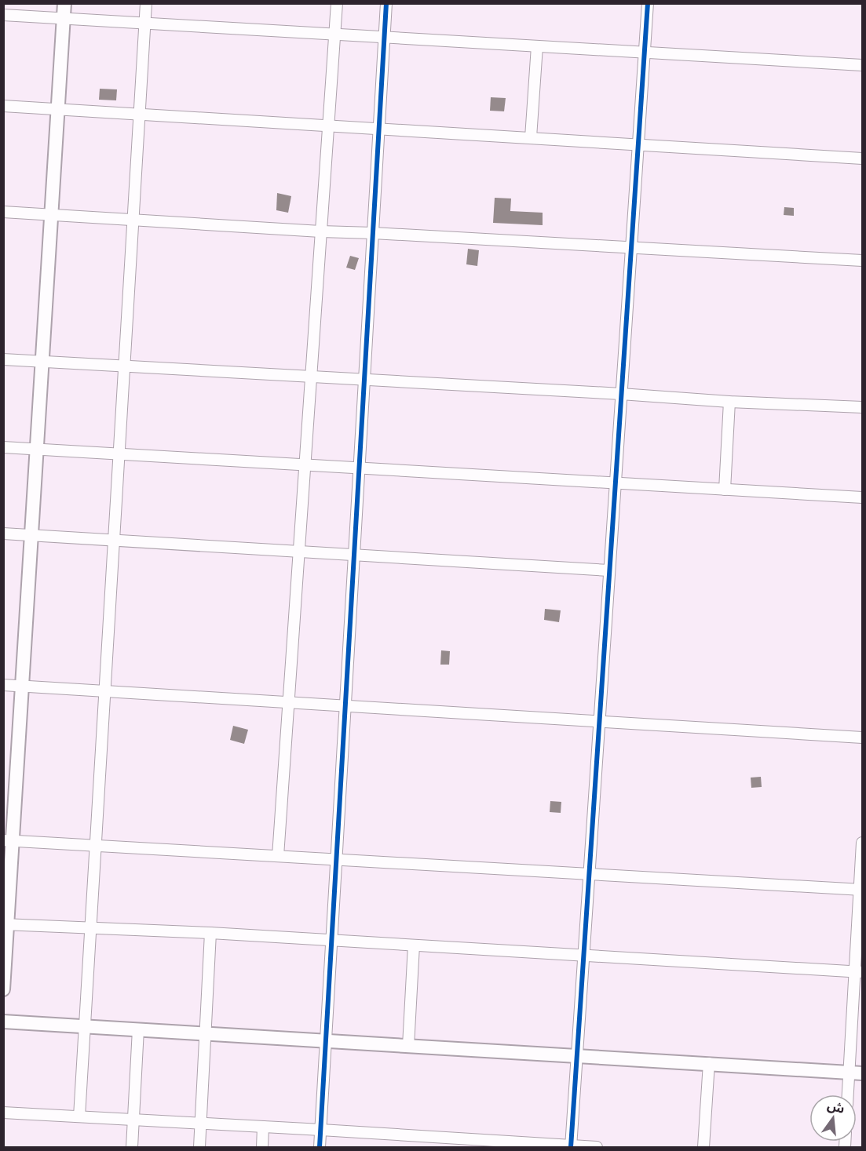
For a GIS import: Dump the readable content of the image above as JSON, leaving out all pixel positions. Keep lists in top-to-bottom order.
{
  "north": "top"
}
